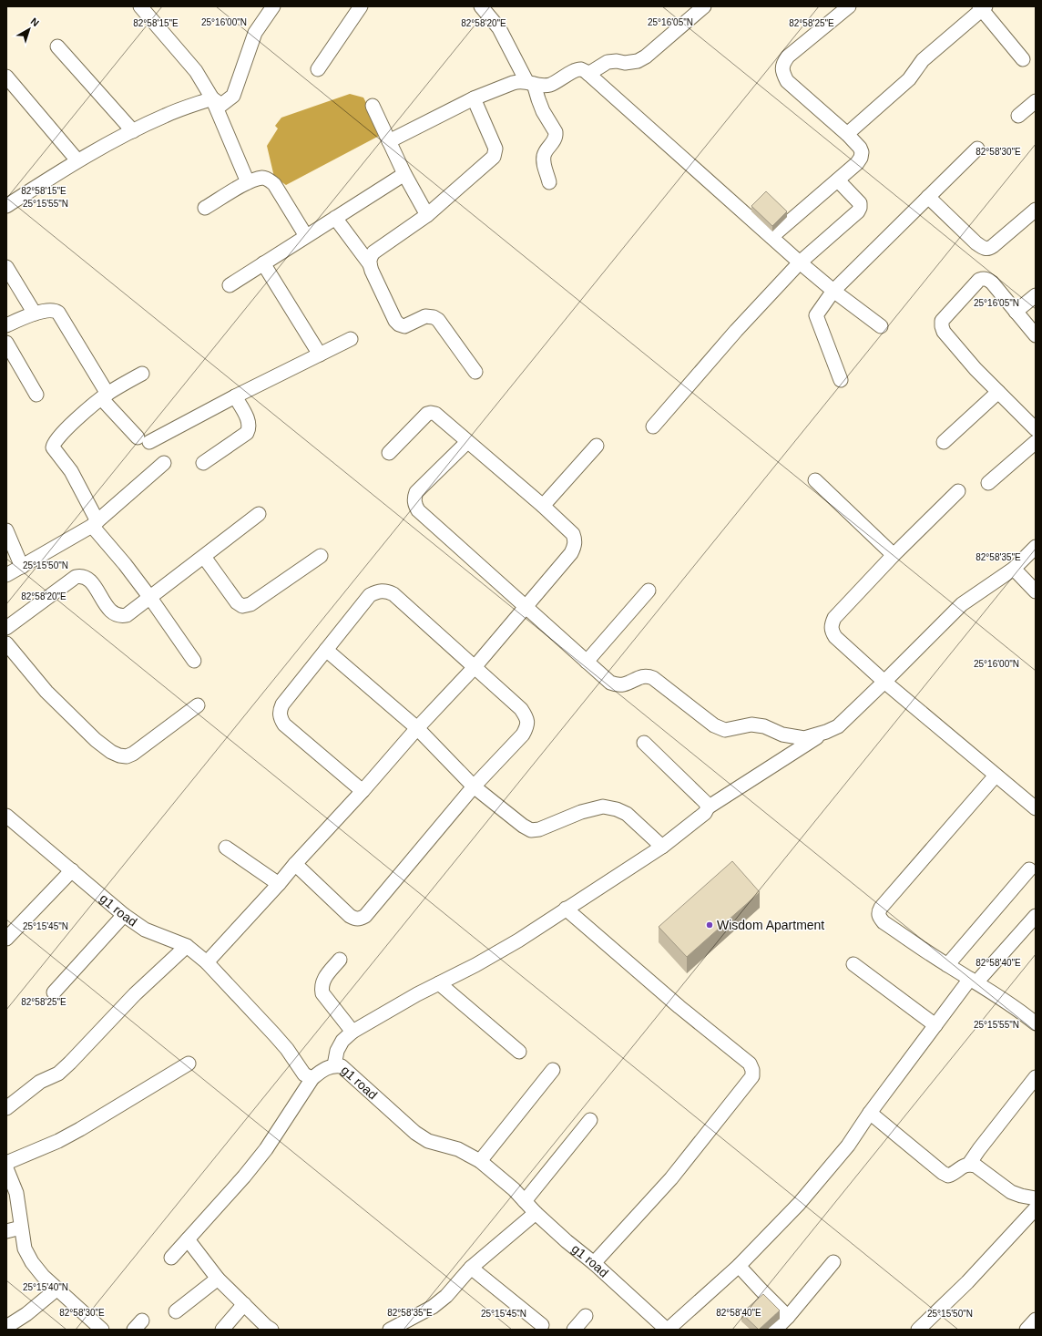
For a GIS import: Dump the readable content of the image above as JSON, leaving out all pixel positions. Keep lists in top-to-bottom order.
{
  "streets": {
    "street": ["g1 road"]
  },
  "places": ["Wisdom Apartment"],
  "north": "top right",
  "coordinates": [
    "25°16'05\"N",
    "25°16'00\"N",
    "82°58'15\"E",
    "82°58'20\"E",
    "82°58'25\"E",
    "82°58'30\"E",
    "25°15'55\"N",
    "82°58'35\"E",
    "25°15'50\"N",
    "25°15'45\"N",
    "82°58'40\"E",
    "25°15'40\"N"
  ]
}
